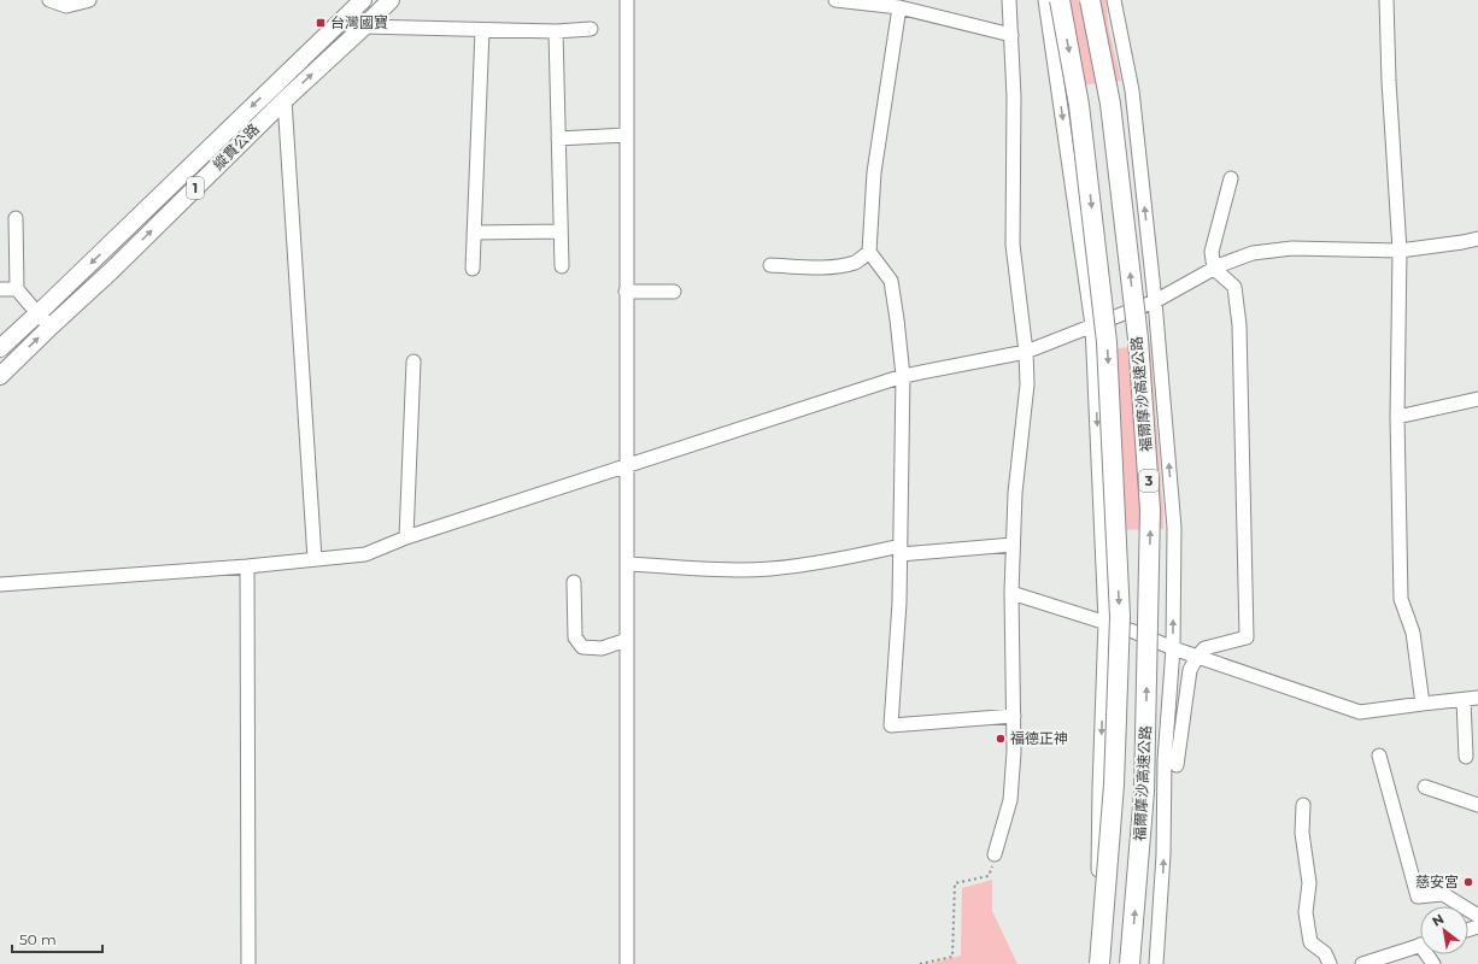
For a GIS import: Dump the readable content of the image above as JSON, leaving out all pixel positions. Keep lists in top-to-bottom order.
{
  "streets": {
    "highway": ["福爾摩沙高速公路", "3"],
    "main road": ["縱貫公路", "1"]
  },
  "places": {
    "transit": ["台灣國寶"],
    "other": ["福德正神", "慈安宮"]
  },
  "scale_bar": "50 m",
  "north": "top left"
}
